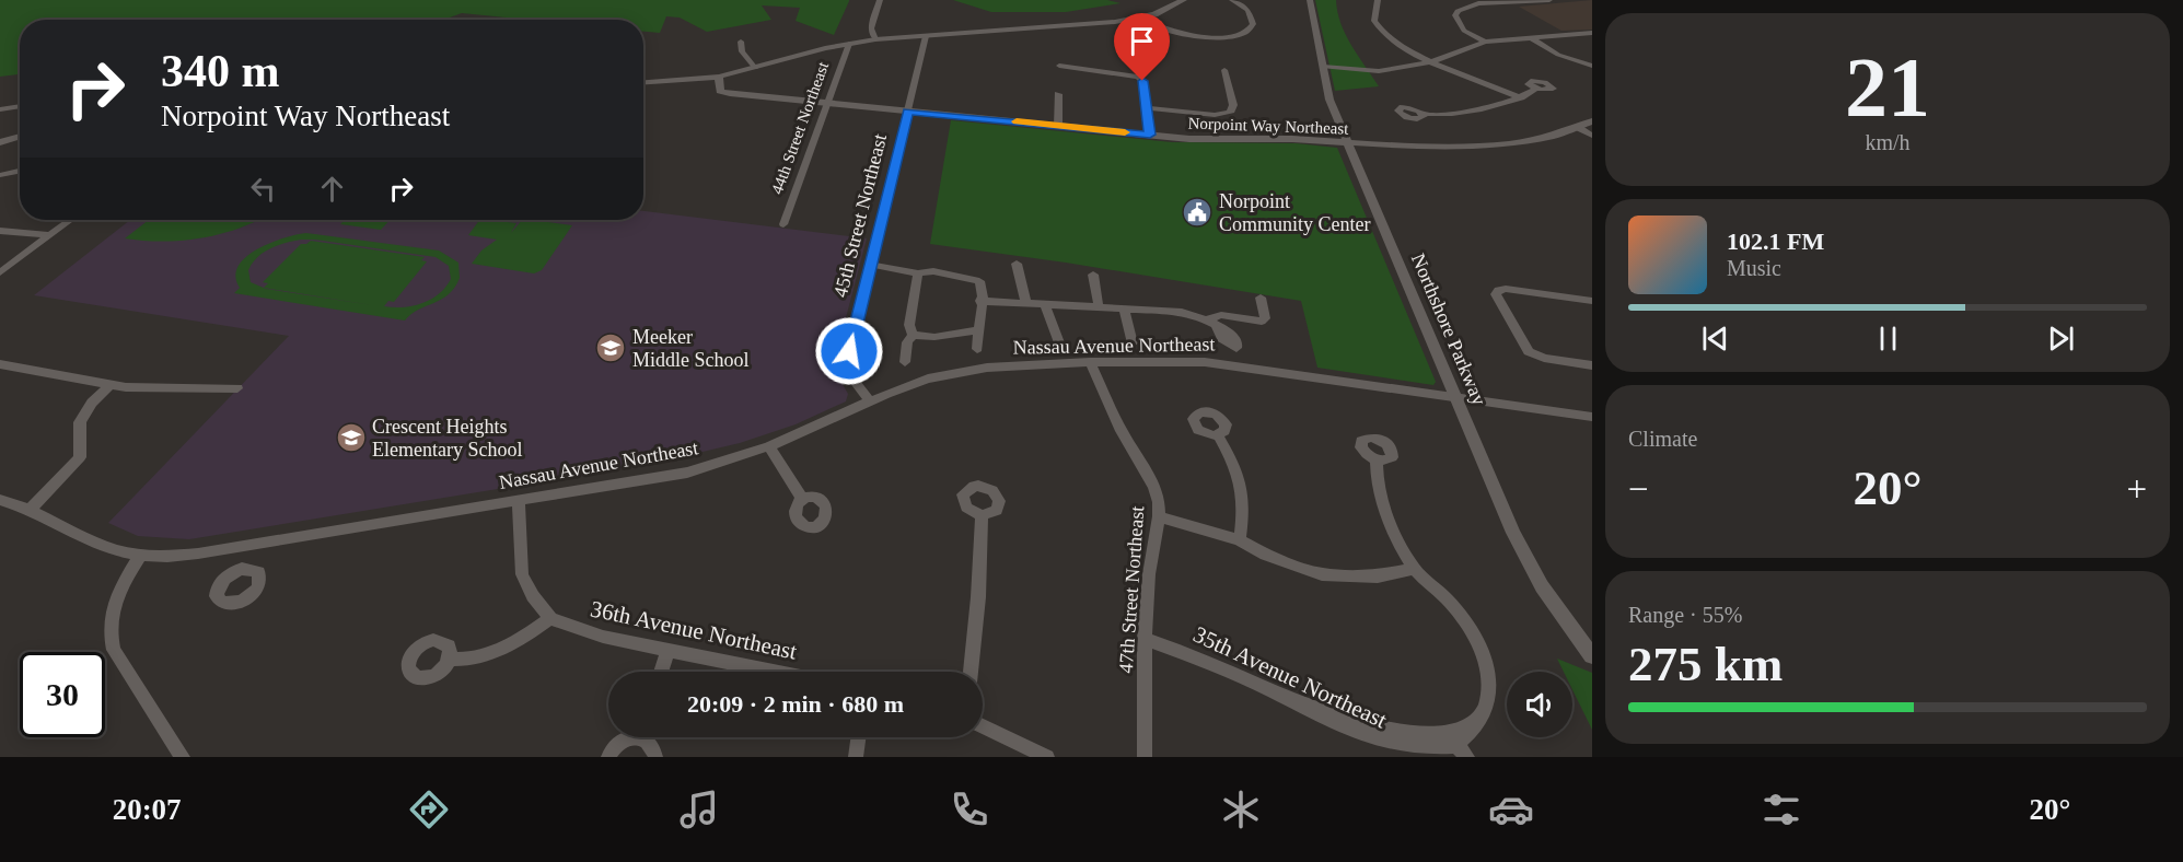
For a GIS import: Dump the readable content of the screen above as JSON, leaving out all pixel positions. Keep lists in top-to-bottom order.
{
  "streets": {
    "street": [
      "Norpoint Way Northeast",
      "44th Street Northeast",
      "45th Street Northeast",
      "Northshore Parkway",
      "Nassau Avenue Northeast",
      "47th Street Northeast",
      "36th Avenue Northeast",
      "35th Avenue Northeast"
    ]
  },
  "crossings": [
    ["Norpoint Way Northeast", "44th Street Northeast"],
    ["Norpoint Way Northeast", "45th Street Northeast"],
    ["Norpoint Way Northeast", "Northshore Parkway"],
    ["45th Street Northeast", "Nassau Avenue Northeast"],
    ["Northshore Parkway", "Nassau Avenue Northeast"],
    ["Nassau Avenue Northeast", "47th Street Northeast"],
    ["47th Street Northeast", "35th Avenue Northeast"]
  ],
  "places": {
    "public building": ["Norpoint Community Center"],
    "school or university": ["Meeker Middle School", "Crescent Heights Elementary School"]
  },
  "page": {
    "tile": [
      ["21", "km/h"],
      "Climate",
      ["Range · 55%", "275 km"]
    ],
    "turn": ["340 m", "Norpoint Way Northeast"],
    "song": ["102.1 FM", "Music"],
    "heat": ["−", "20°", "+"],
    "limit": "30",
    "trip": "20:09 · 2 min · 680 m",
    "tabs": ["20:07", "20°"]
  }
}
